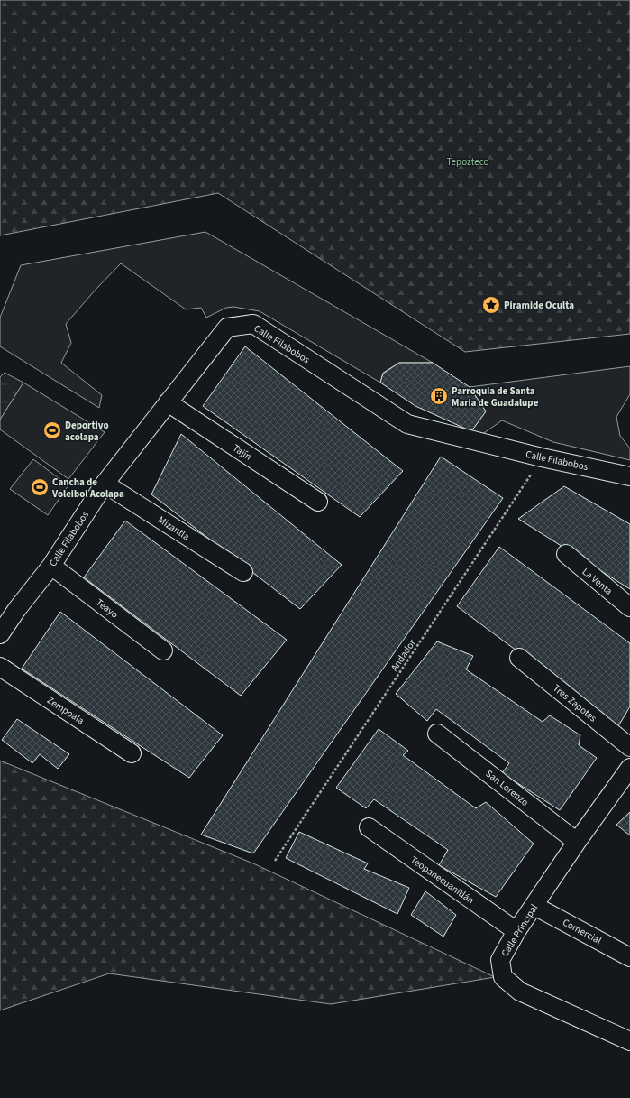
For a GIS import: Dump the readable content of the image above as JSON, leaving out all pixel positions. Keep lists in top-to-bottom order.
{
  "streets": {
    "street": [
      "Calle Filabobos",
      "Tajín",
      "Mizantla",
      "La Venta",
      "Teayo",
      "Tres Zapotes",
      "Zempoala",
      "San Lorenzo",
      "Teopanecuanitlán",
      "Calle Principal",
      "Comercial"
    ],
    "path": ["Andador"]
  },
  "crossings": [
    ["Calle Filabobos", "Tajín"],
    ["Calle Filabobos", "Mizantla"],
    ["Calle Filabobos", "Teayo"],
    ["Calle Filabobos", "Andador"],
    ["San Lorenzo", "Calle Principal"],
    ["Teopanecuanitlán", "Calle Principal"],
    ["Calle Principal", "Comercial"]
  ],
  "parks": ["Tepozteco"],
  "places": {
    "place": ["Piramide Oculta"],
    "building": ["Parroquia de Santa Maria de Guadalupe"],
    "sports": ["Deportivo acolapa", "Cancha de Voleibol Acolapa"]
  }
}
